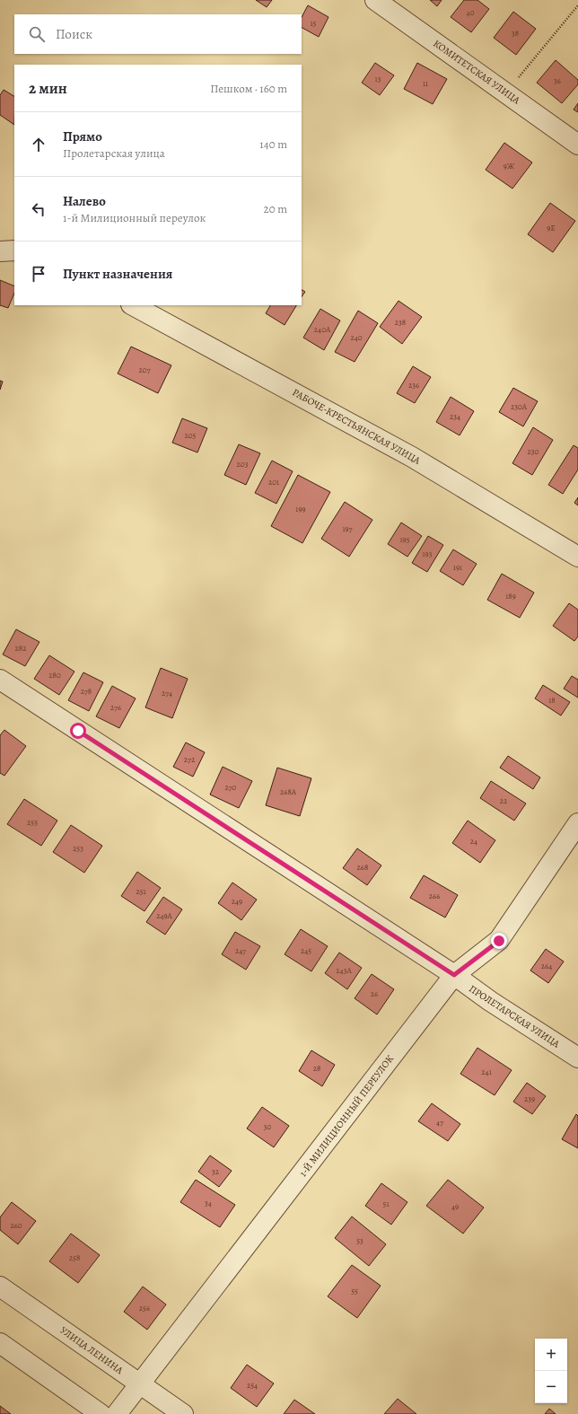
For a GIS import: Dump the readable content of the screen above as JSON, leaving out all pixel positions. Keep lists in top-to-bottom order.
{
  "streets": {
    "street": [
      "КОМИТЕТСКАЯ УЛИЦА",
      "РАБОЧЕ-КРЕСТЬЯНСКАЯ УЛИЦА",
      "ПРОЛЕТАРСКАЯ УЛИЦА",
      "1-Й МИЛИЦИОННЫЙ ПЕРЕУЛОК",
      "УЛИЦА ЛЕНИНА"
    ]
  },
  "crossings": [
    ["ПРОЛЕТАРСКАЯ УЛИЦА", "1-Й МИЛИЦИОННЫЙ ПЕРЕУЛОК"],
    ["1-Й МИЛИЦИОННЫЙ ПЕРЕУЛОК", "УЛИЦА ЛЕНИНА"]
  ],
  "house_numbers": [
    "40",
    "15",
    "38",
    "13",
    "36",
    "11",
    "9Ж",
    "9Е",
    "238",
    "240А",
    "240",
    "207",
    "236",
    "230А",
    "234",
    "205",
    "230",
    "203",
    "201",
    "199",
    "197",
    "195",
    "193",
    "191",
    "189",
    "282",
    "280",
    "278",
    "274",
    "18",
    "276",
    "272",
    "270",
    "268А",
    "22",
    "255",
    "24",
    "253",
    "268",
    "251",
    "266",
    "249",
    "249А",
    "247",
    "245",
    "264",
    "243А",
    "26",
    "28",
    "241",
    "239",
    "47",
    "30",
    "32",
    "34",
    "51",
    "49",
    "260",
    "53",
    "258",
    "55",
    "256",
    "254"
  ],
  "page": {
    "search": "Поиск",
    "heading": ["2 мин", "Пешком · 160 m"],
    "list": [
      ["Прямо", "Пролетарская улица", "140 m"],
      ["Налево", "1-й Милиционный переулок", "20 m"],
      "Пункт назначения"
    ],
    "map_buttons": ["+", "−"]
  }
}
